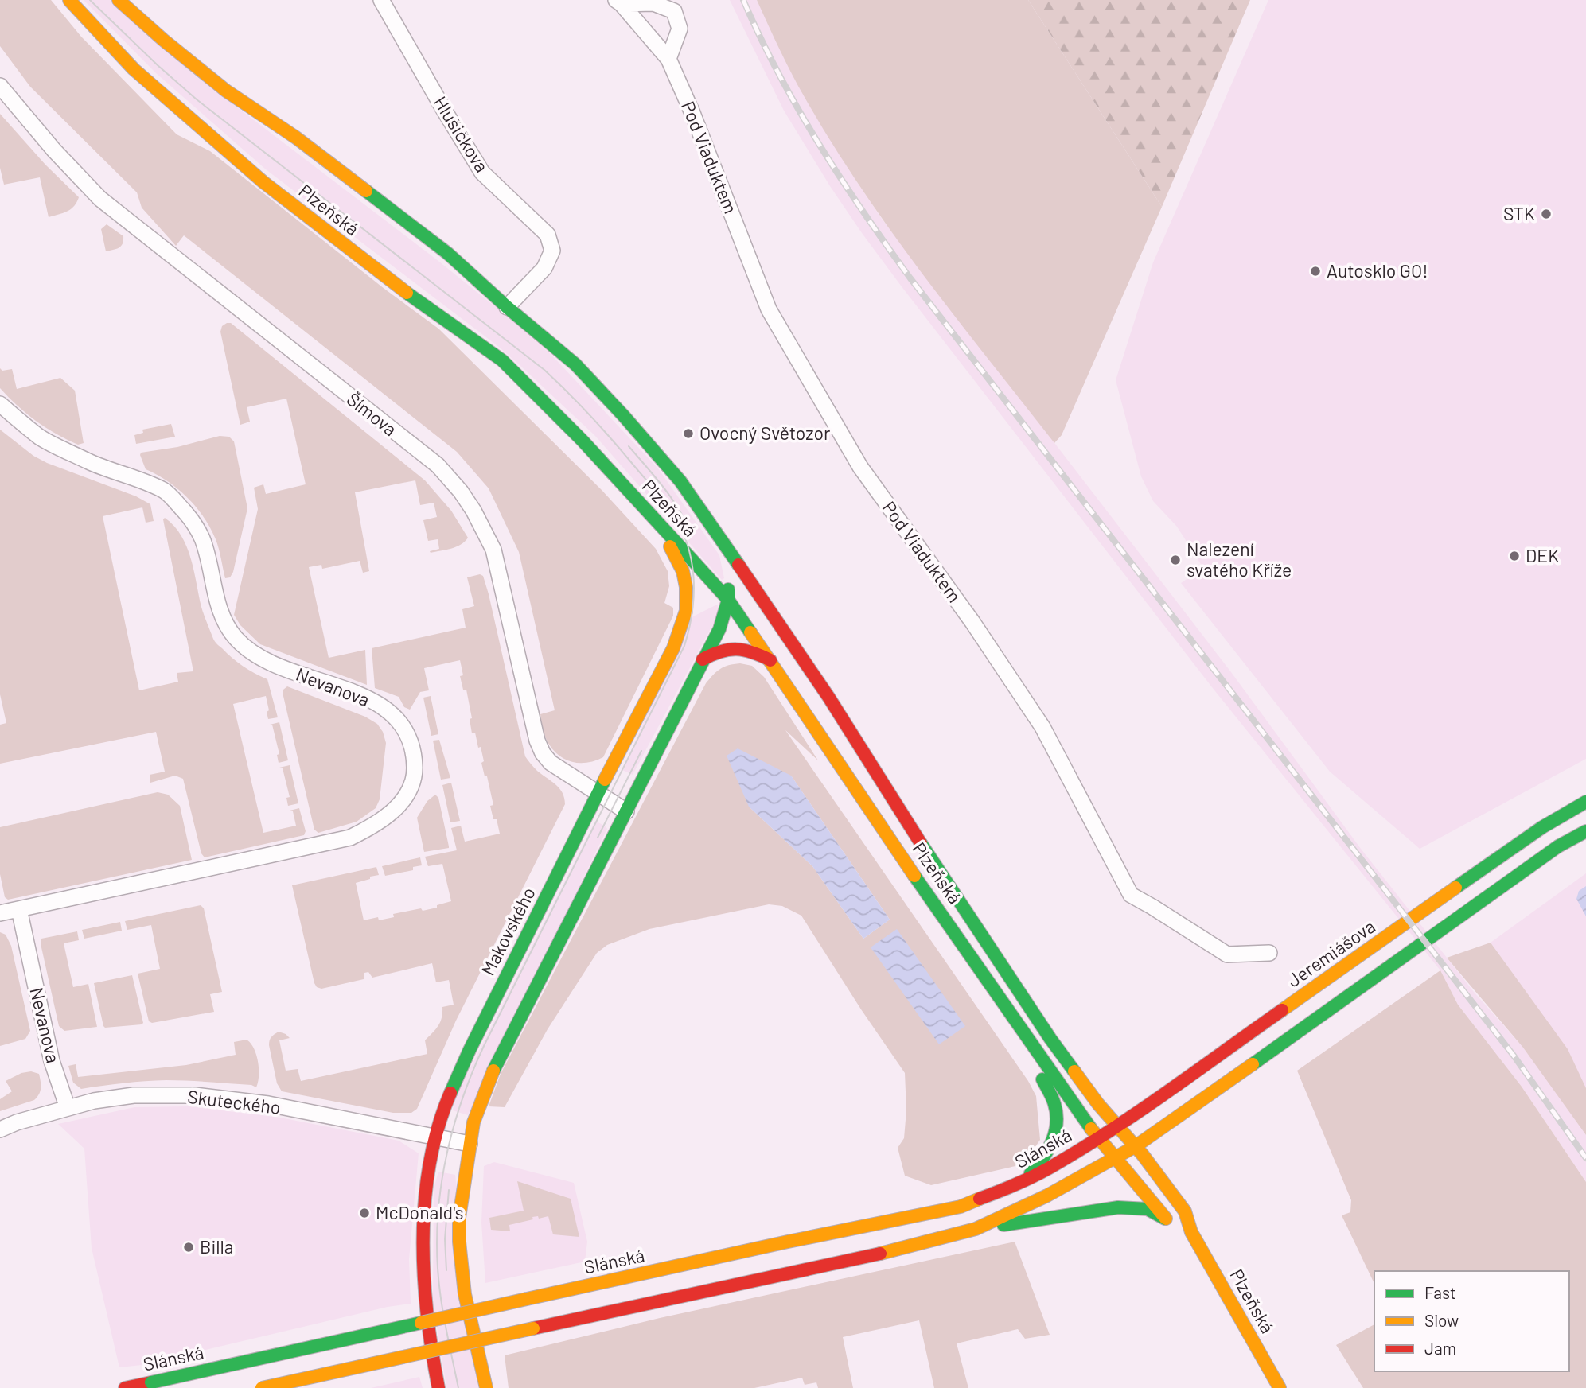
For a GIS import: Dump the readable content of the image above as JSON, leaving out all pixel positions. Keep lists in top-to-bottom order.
{
  "streets": {
    "main road": [
      "Plzeňská",
      "Makovského",
      "Jeremiášova",
      "Slánská"
    ],
    "street": [
      "Hlušičkova",
      "Pod Viaduktem",
      "Šímova",
      "Nevanova",
      "Skuteckého"
    ]
  },
  "crossings": [
    ["Hlušičkova", "Plzeňská"],
    ["Plzeňská", "Makovského"],
    ["Plzeňská", "Jeremiášova"],
    ["Plzeňská", "Slánská"],
    ["Šímova", "Makovského"],
    ["Nevanova", "Skuteckého"],
    ["Makovského", "Skuteckého"],
    ["Jeremiášova", "Slánská"]
  ],
  "places": [
    "STK",
    "Autosklo GO!",
    "Ovocný Světozor",
    "DEK",
    "Nalezení svatého Kříže",
    "McDonald's",
    "Billa"
  ],
  "legend": ["Fast", "Slow", "Jam"]
}
